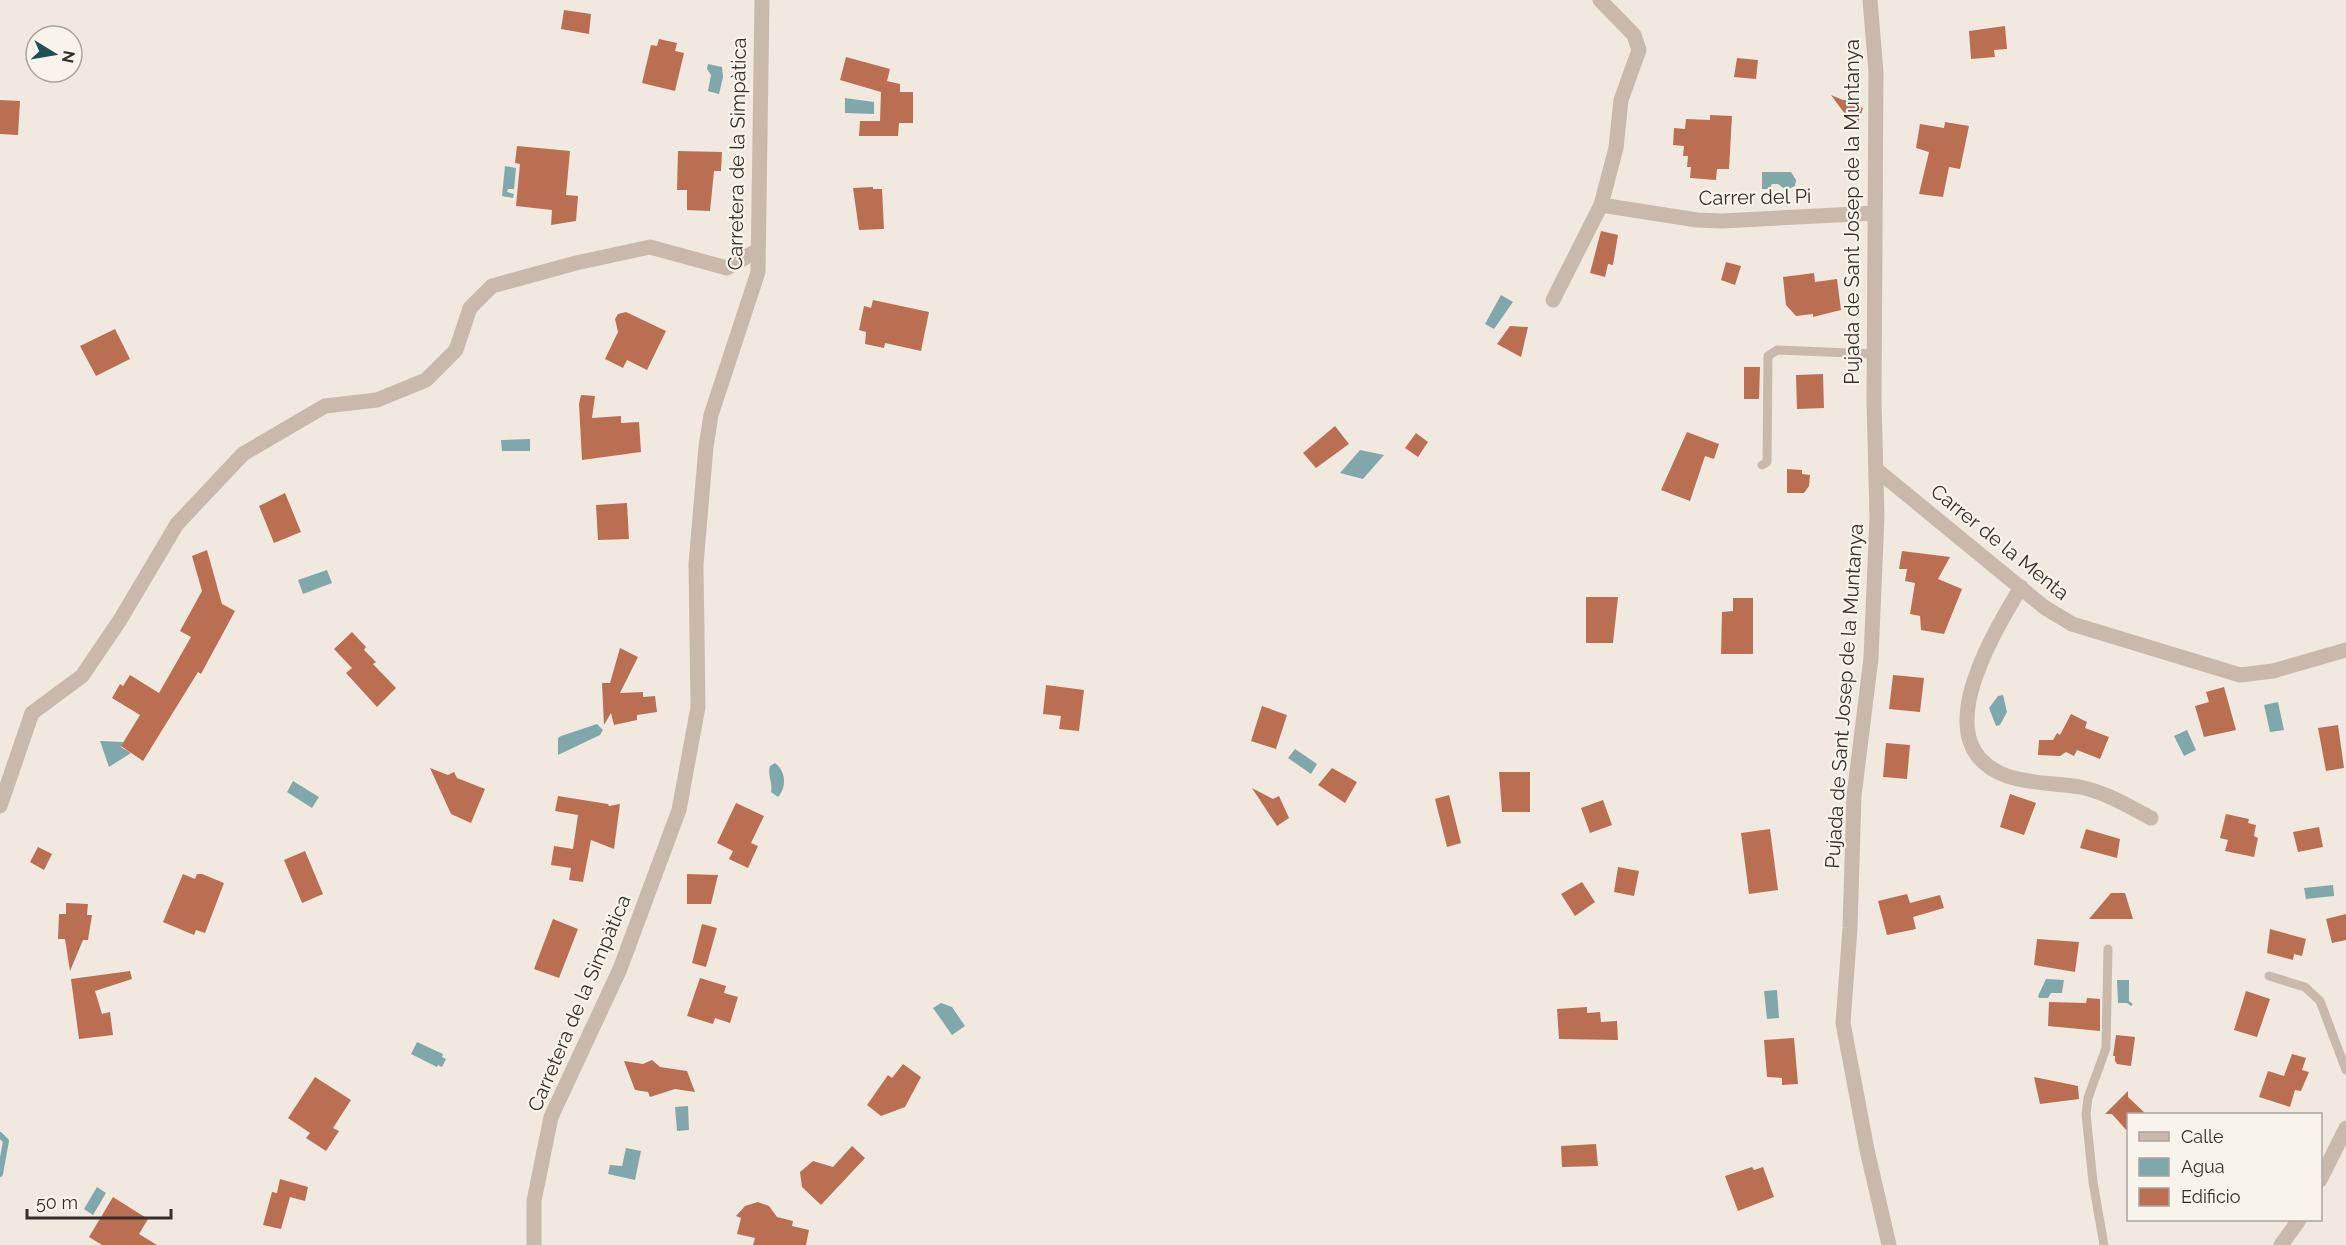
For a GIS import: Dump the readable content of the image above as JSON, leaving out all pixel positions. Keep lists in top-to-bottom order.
{
  "streets": {
    "street": [
      "Carretera de la Simpàtica",
      "Carrer del Pi",
      "Pujada de Sant Josep de la Muntanya",
      "Carrer de la Menta"
    ]
  },
  "crossings": [
    ["Carrer del Pi", "Pujada de Sant Josep de la Muntanya"],
    ["Pujada de Sant Josep de la Muntanya", "Carrer de la Menta"]
  ],
  "legend": ["Calle", "Agua", "Edificio"],
  "scale_bar": "50 m",
  "north": "right"
}
